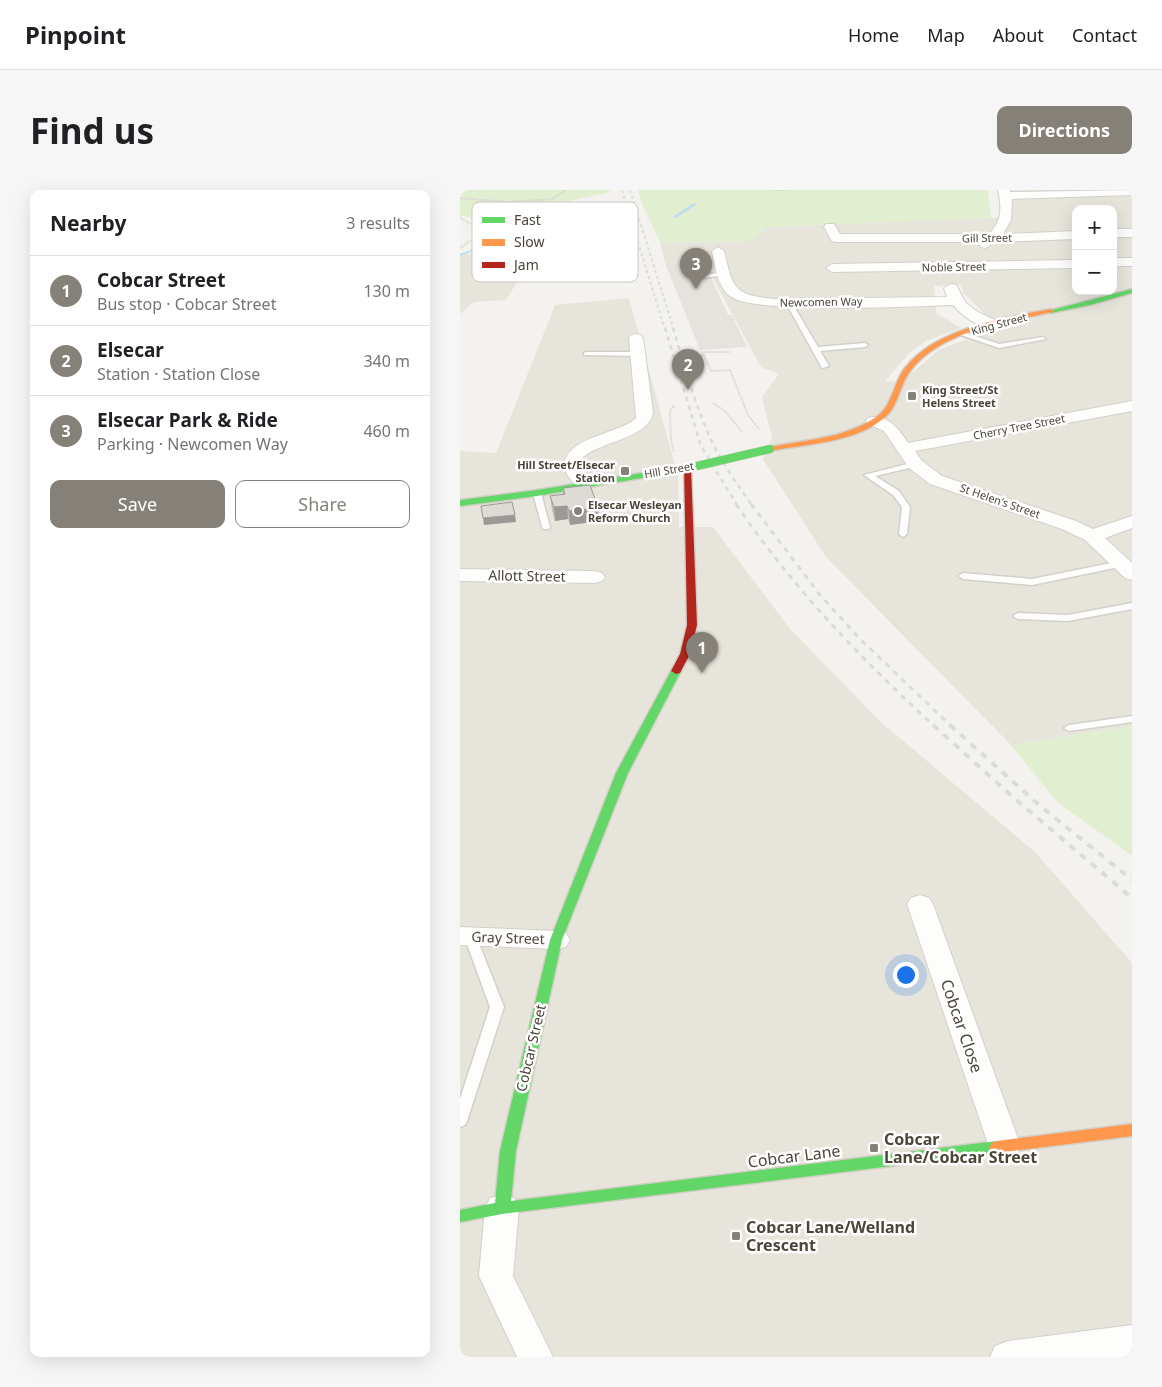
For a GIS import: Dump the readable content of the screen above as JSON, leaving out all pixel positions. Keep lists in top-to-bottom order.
{
  "streets": {
    "street": [
      "Gill Street",
      "Noble Street",
      "Newcomen Way",
      "King Street",
      "Cherry Tree Street",
      "Hill Street",
      "St Helen's Street",
      "Allott Street",
      "Gray Street",
      "Cobcar Close",
      "Cobcar Street",
      "Cobcar Lane"
    ]
  },
  "crossings": [
    ["King Street", "Hill Street"],
    ["King Street", "St Helen's Street"],
    ["Cherry Tree Street", "St Helen's Street"],
    ["Hill Street", "St Helen's Street"],
    ["Hill Street", "Cobcar Street"],
    ["Gray Street", "Cobcar Street"],
    ["Cobcar Close", "Cobcar Lane"],
    ["Cobcar Street", "Cobcar Lane"]
  ],
  "places": {
    "transit": [
      "King Street/St Helens Street",
      "Hill Street/Elsecar Station",
      "Cobcar Lane/Cobcar Street",
      "Cobcar Lane/Welland Crescent"
    ],
    "other": ["Elsecar Wesleyan Reform Church"]
  },
  "legend": ["Fast", "Slow", "Jam"],
  "page": {
    "header": "Pinpoint",
    "nav": [
      "Home",
      "Map",
      "About",
      "Contact"
    ],
    "buttons": [
      "Directions",
      ["Save", "Share"]
    ],
    "title": "Find us",
    "heading": ["Nearby", "3 results"],
    "map_buttons": ["+", "−"],
    "pins": ["3", "2", "1"],
    "list": [
      {
        "mark": "1",
        "name": "Cobcar Street",
        "note": "Bus stop · Cobcar Street",
        "value": "130 m"
      },
      {
        "mark": "2",
        "name": "Elsecar",
        "note": "Station · Station Close",
        "value": "340 m"
      },
      {
        "mark": "3",
        "name": "Elsecar Park & Ride",
        "note": "Parking · Newcomen Way",
        "value": "460 m"
      }
    ]
  }
}
